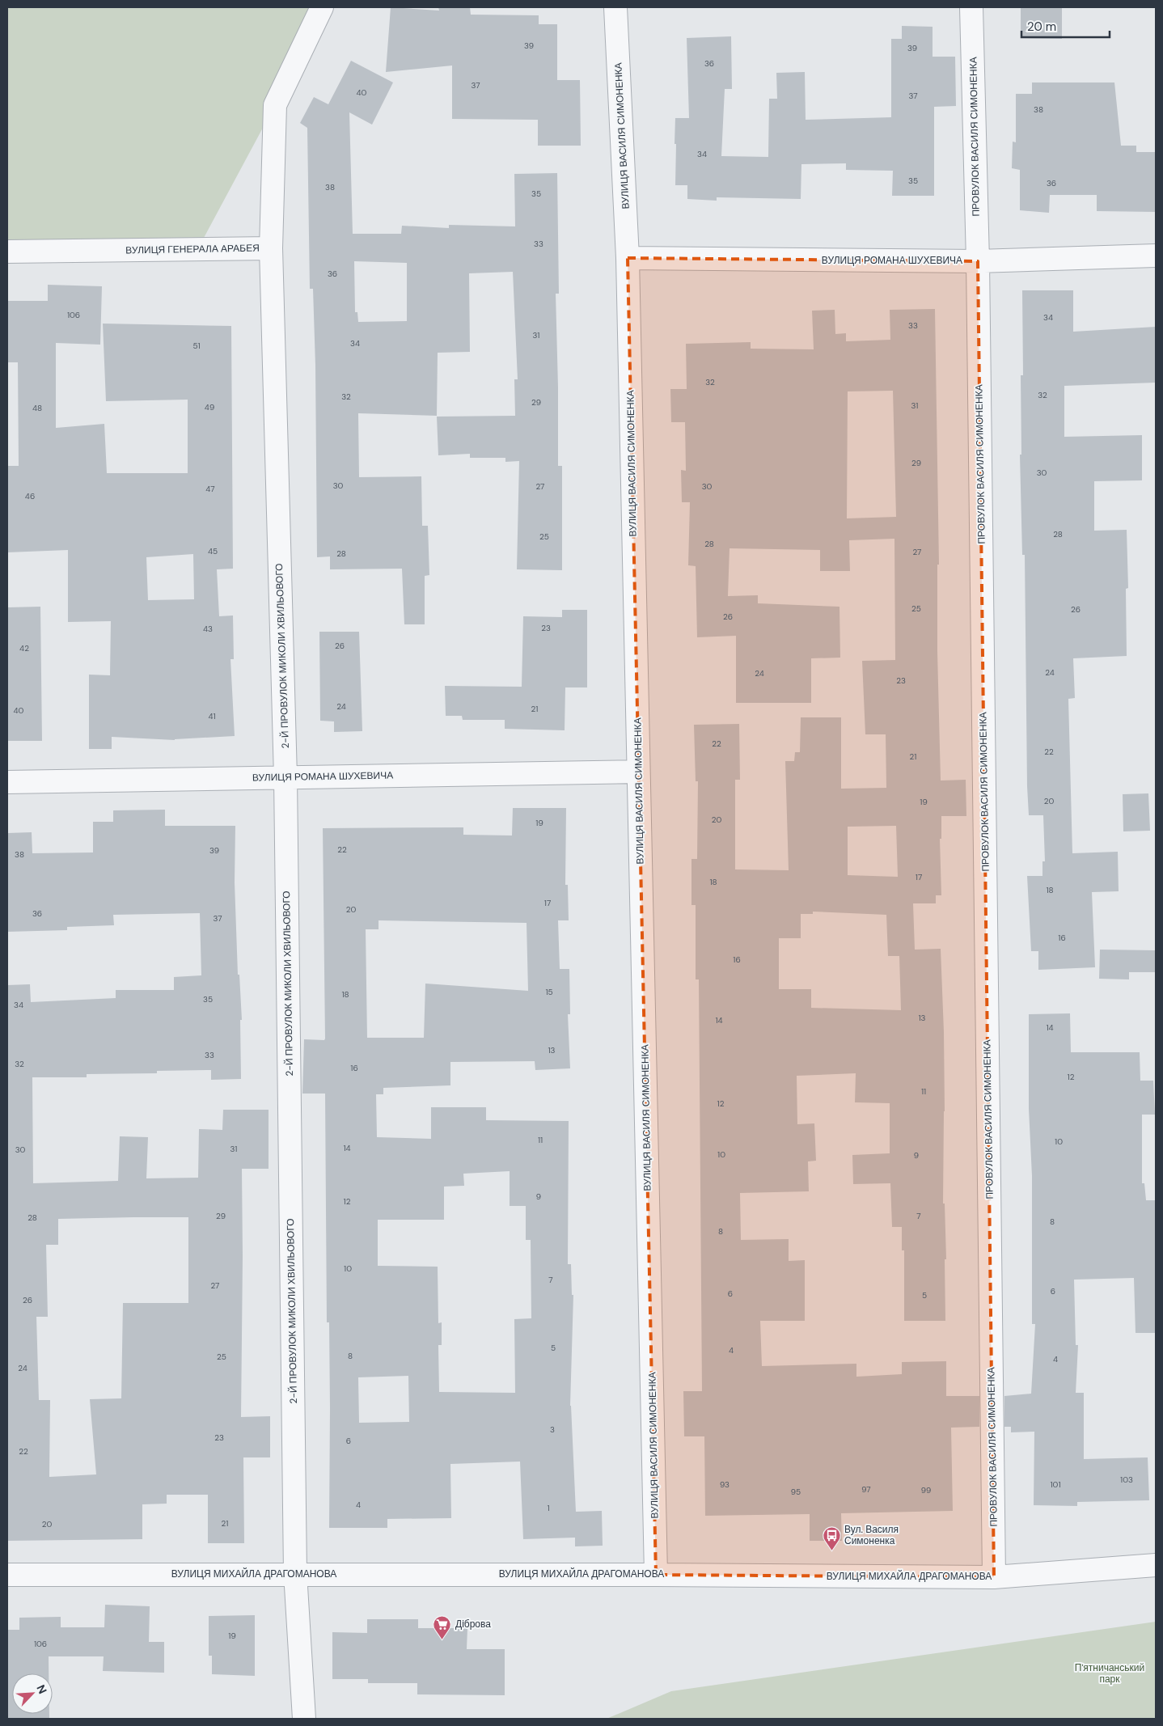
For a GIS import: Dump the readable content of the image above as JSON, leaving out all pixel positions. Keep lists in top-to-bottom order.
{
  "streets": {
    "street": [
      "ВУЛИЦЯ ВАСИЛЯ СИМОНЕНКА",
      "ПРОВУЛОК ВАСИЛЯ СИМОНЕНКА",
      "ВУЛИЦЯ ГЕНЕРАЛА АРАБЕЯ",
      "ВУЛИЦЯ РОМАНА ШУХЕВИЧА",
      "2-Й ПРОВУЛОК МИКОЛИ ХВИЛЬОВОГО",
      "ВУЛИЦЯ МИХАЙЛА ДРАГОМАНОВА"
    ]
  },
  "crossings": [
    ["ВУЛИЦЯ ВАСИЛЯ СИМОНЕНКА", "ВУЛИЦЯ РОМАНА ШУХЕВИЧА"],
    ["ВУЛИЦЯ ВАСИЛЯ СИМОНЕНКА", "ВУЛИЦЯ МИХАЙЛА ДРАГОМАНОВА"],
    ["ПРОВУЛОК ВАСИЛЯ СИМОНЕНКА", "ВУЛИЦЯ РОМАНА ШУХЕВИЧА"],
    ["ПРОВУЛОК ВАСИЛЯ СИМОНЕНКА", "ВУЛИЦЯ МИХАЙЛА ДРАГОМАНОВА"],
    ["ВУЛИЦЯ ГЕНЕРАЛА АРАБЕЯ", "2-Й ПРОВУЛОК МИКОЛИ ХВИЛЬОВОГО"],
    ["ВУЛИЦЯ РОМАНА ШУХЕВИЧА", "2-Й ПРОВУЛОК МИКОЛИ ХВИЛЬОВОГО"],
    ["2-Й ПРОВУЛОК МИКОЛИ ХВИЛЬОВОГО", "ВУЛИЦЯ МИХАЙЛА ДРАГОМАНОВА"]
  ],
  "parks": ["П'ятничанський парк"],
  "places": {
    "bus stop": ["Вул. Василя Симоненка"],
    "supermarket": ["Діброва"]
  },
  "house_numbers": [
    "39",
    "39",
    "36",
    "37",
    "40",
    "37",
    "38",
    "34",
    "35",
    "36",
    "38",
    "35",
    "33",
    "36",
    "106",
    "34",
    "33",
    "31",
    "34",
    "51",
    "32",
    "32",
    "32",
    "29",
    "31",
    "49",
    "48",
    "29",
    "30",
    "30",
    "27",
    "30",
    "47",
    "46",
    "28",
    "25",
    "28",
    "45",
    "27",
    "28",
    "25",
    "26",
    "26",
    "23",
    "43",
    "26",
    "42",
    "24",
    "24",
    "23",
    "24",
    "21",
    "40",
    "41",
    "22",
    "22",
    "21",
    "20",
    "19",
    "20",
    "19",
    "22",
    "39",
    "38",
    "17",
    "18",
    "18",
    "17",
    "20",
    "36",
    "37",
    "16",
    "16",
    "15",
    "18",
    "35",
    "34",
    "13",
    "14",
    "14",
    "13",
    "33",
    "32",
    "16",
    "12",
    "11",
    "12",
    "11",
    "10",
    "14",
    "31",
    "30",
    "10",
    "9",
    "9",
    "12",
    "29",
    "7",
    "28",
    "8",
    "8",
    "10",
    "7",
    "27",
    "6",
    "6",
    "5",
    "26",
    "5",
    "4",
    "8",
    "25",
    "4",
    "24",
    "3",
    "23",
    "6",
    "22",
    "103",
    "93",
    "101",
    "97",
    "99",
    "95",
    "4",
    "1",
    "21",
    "20",
    "19",
    "106"
  ],
  "scale_bar": "20 m",
  "north": "top right"
}
